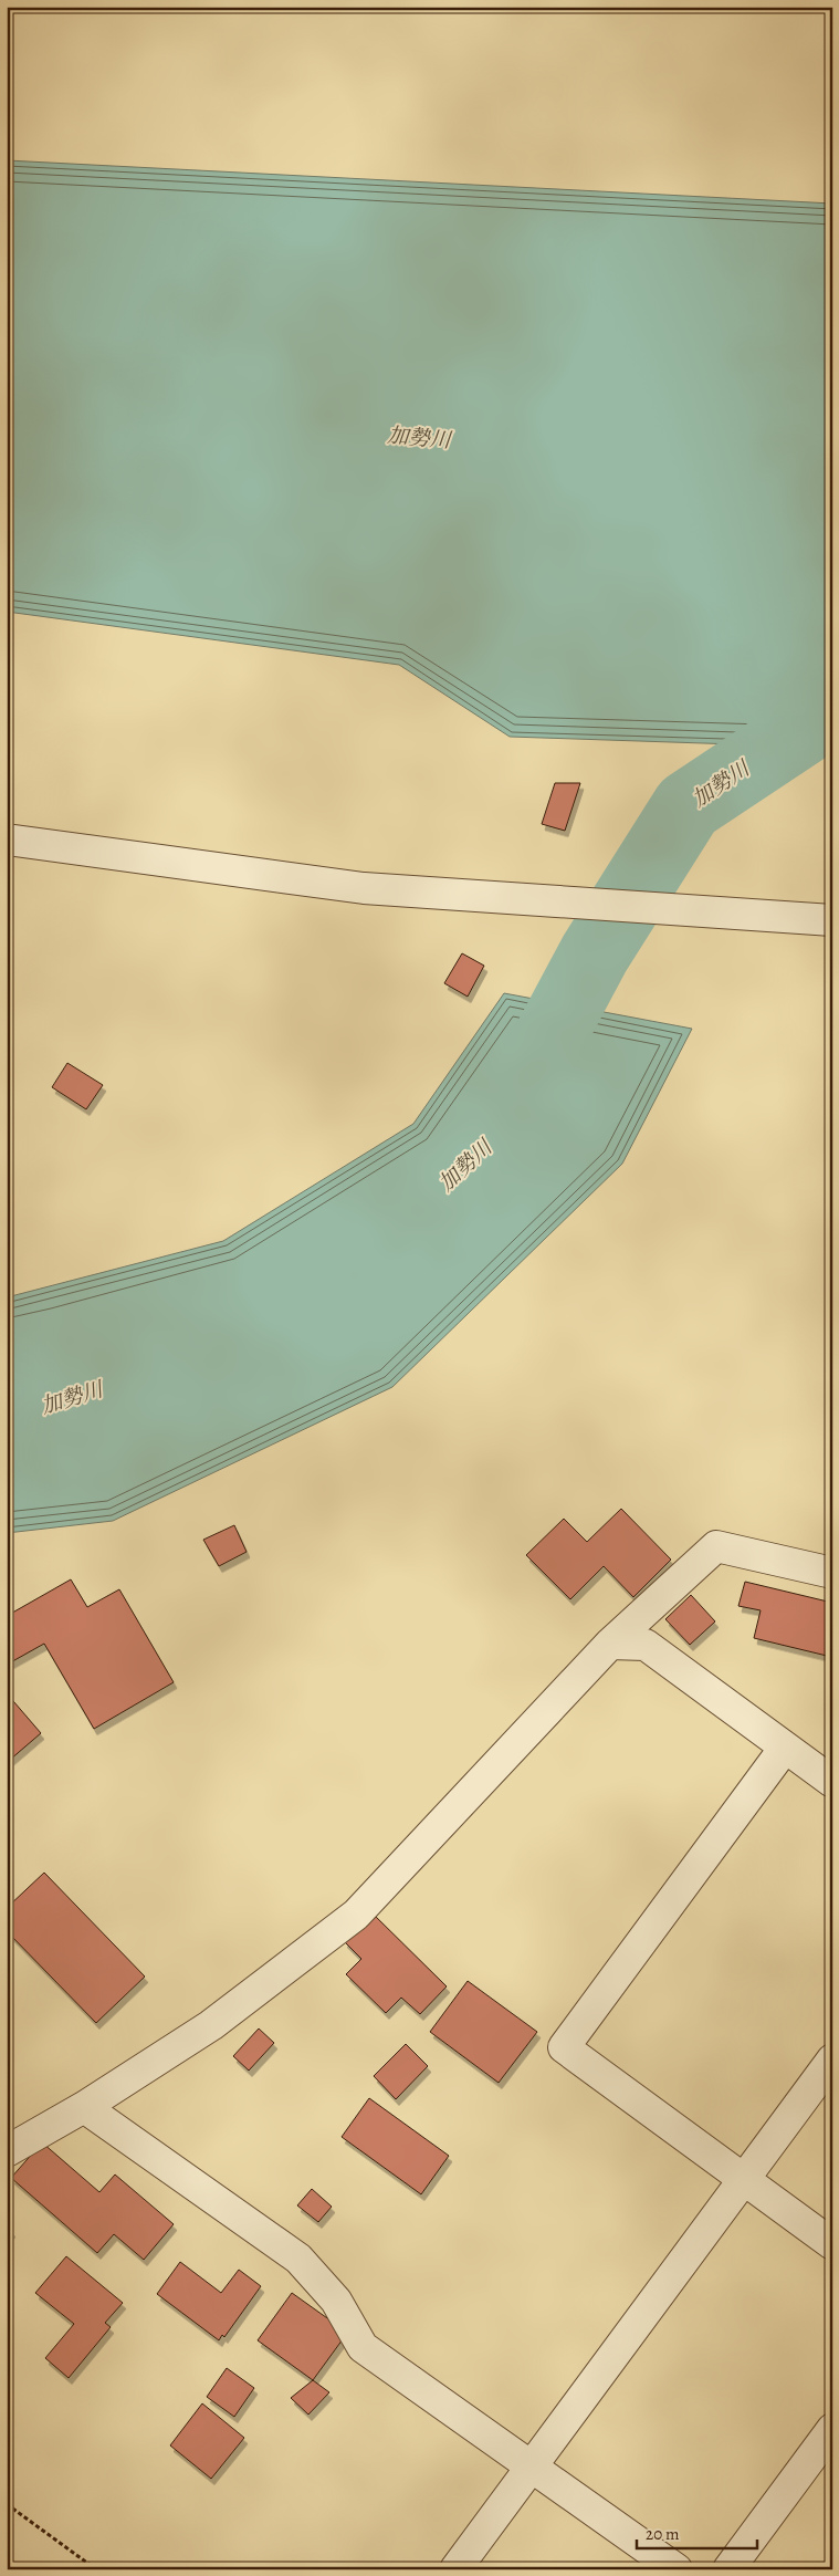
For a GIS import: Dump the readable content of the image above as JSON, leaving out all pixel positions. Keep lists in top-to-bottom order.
{
  "water": ["加勢川"],
  "scale_bar": "20 m"
}
